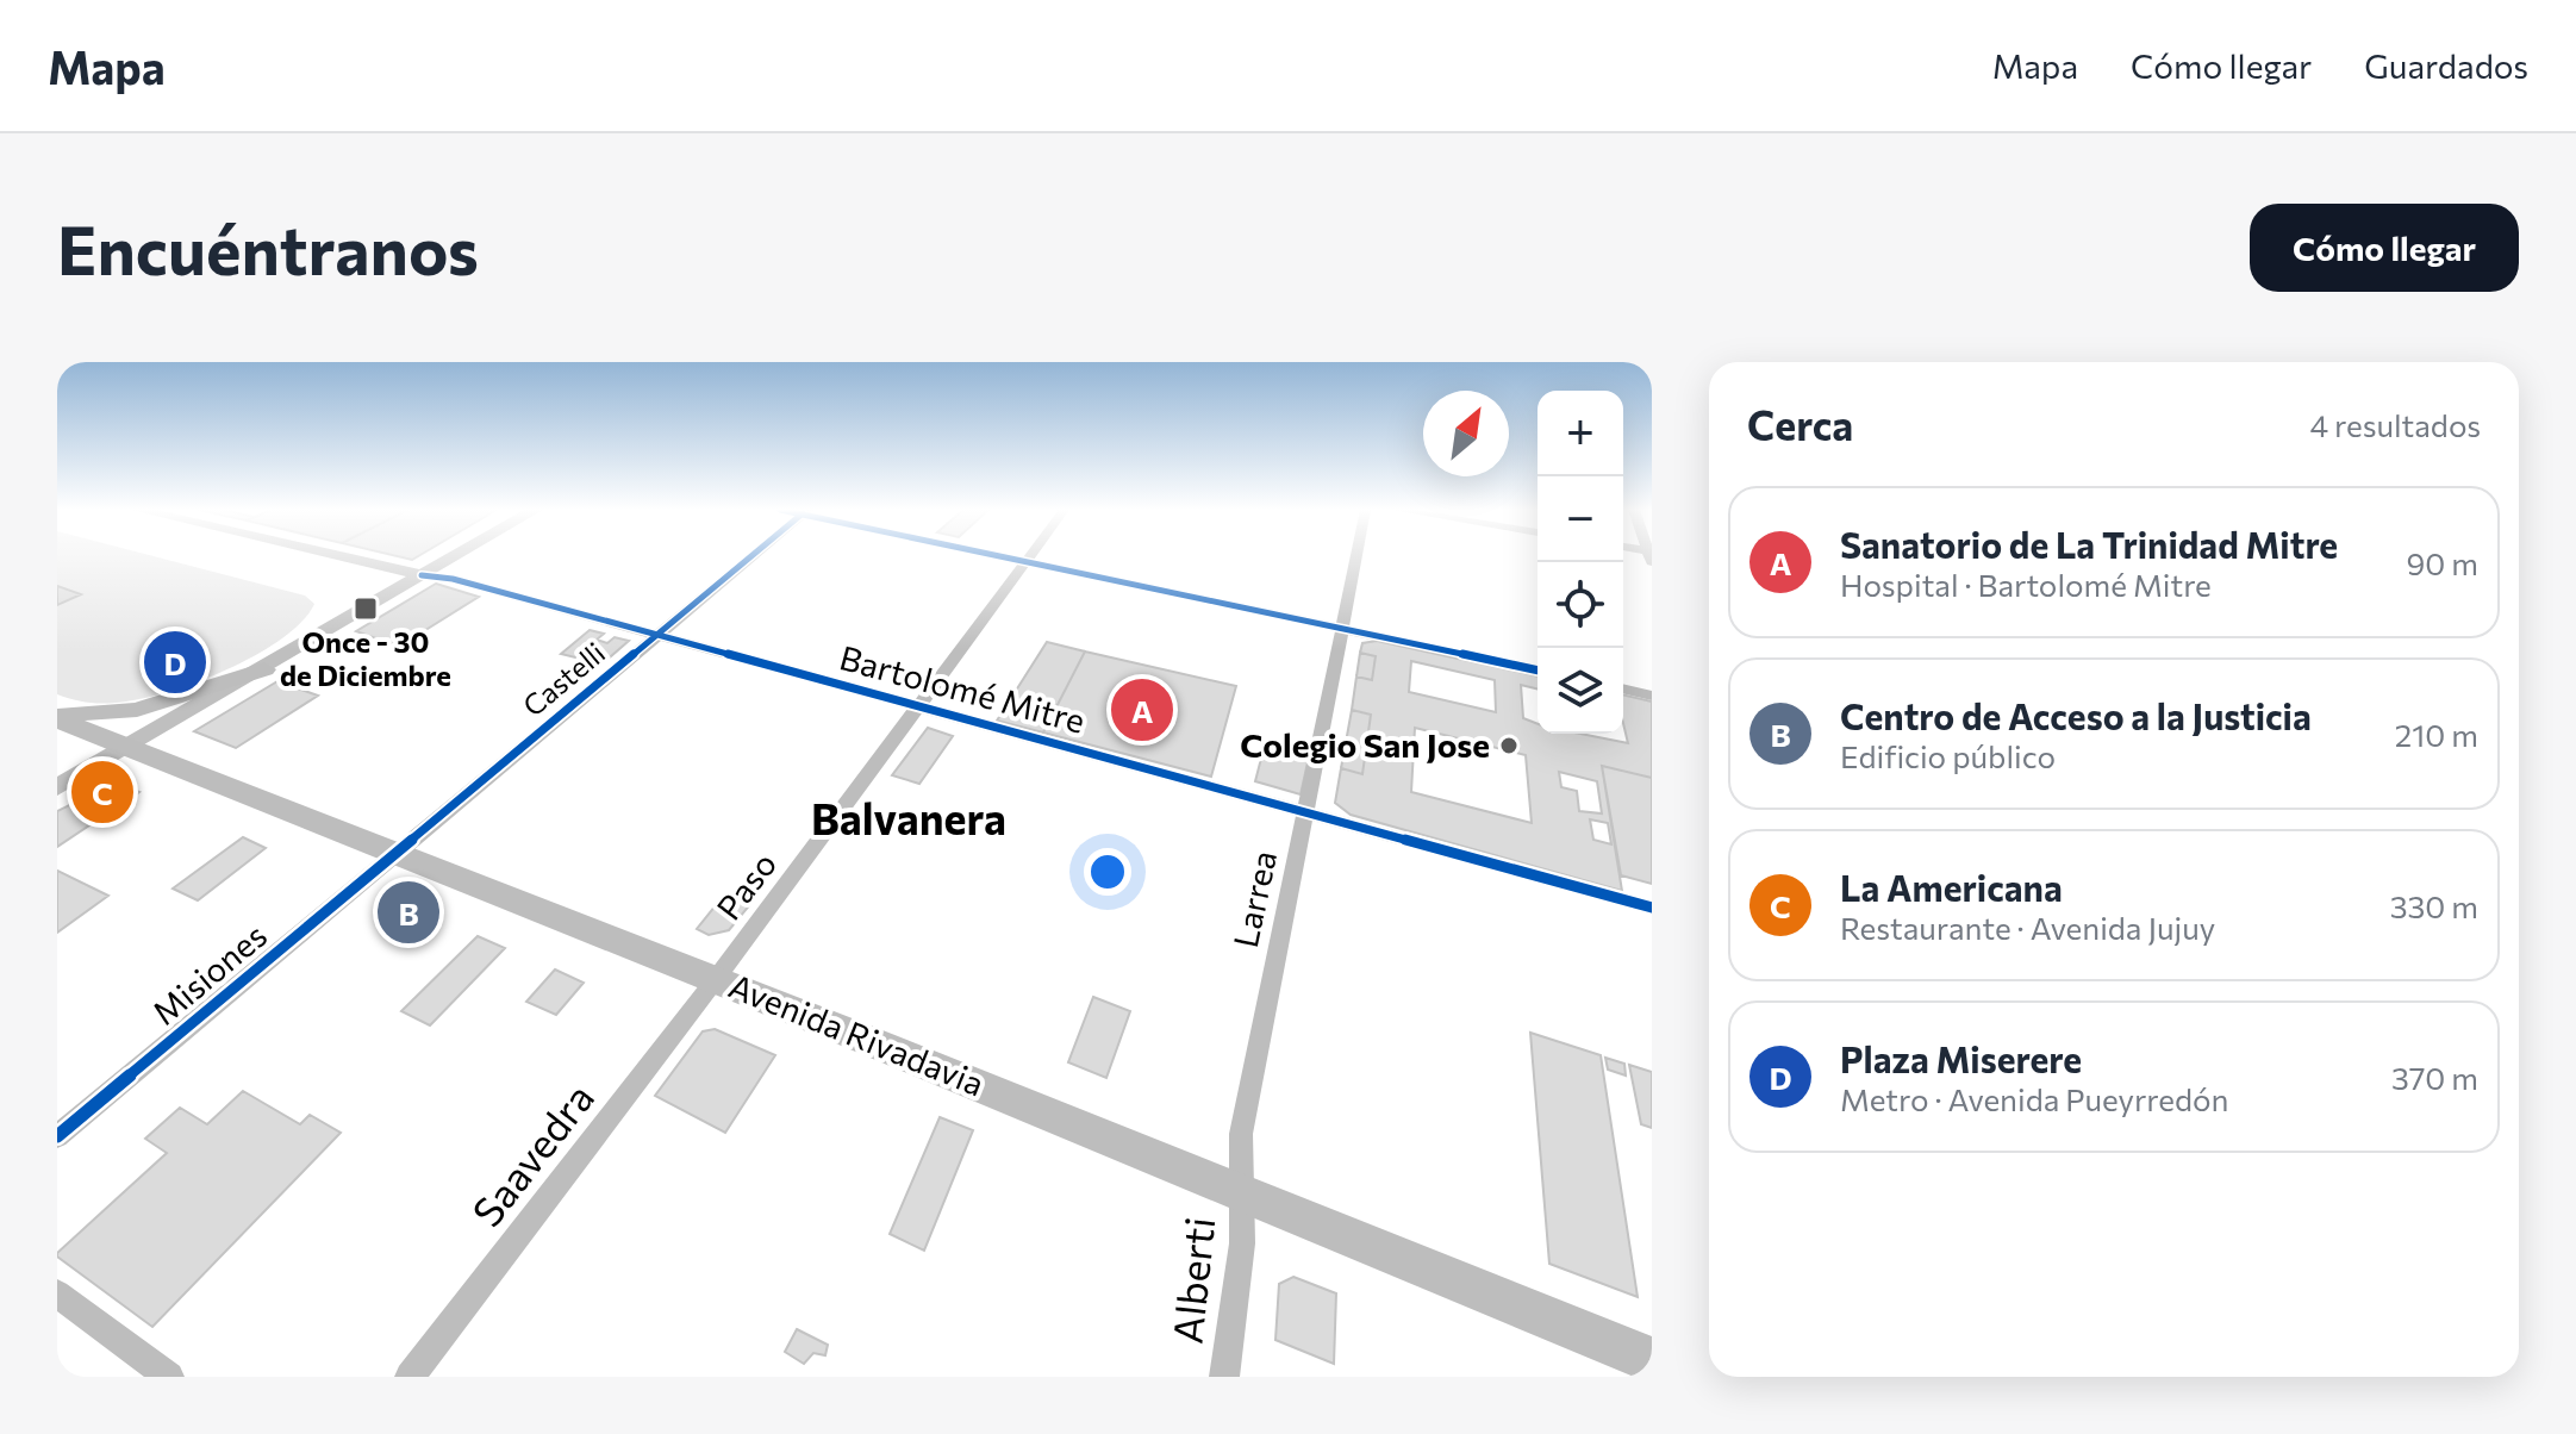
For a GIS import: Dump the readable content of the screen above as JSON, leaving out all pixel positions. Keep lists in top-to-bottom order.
{
  "streets": {
    "main road": ["Bartolomé Mitre", "Avenida Rivadavia"],
    "street": [
      "Castelli",
      "Paso",
      "Larrea",
      "Misiones",
      "Saavedra",
      "Alberti"
    ]
  },
  "crossings": [
    ["Castelli", "Bartolomé Mitre"],
    ["Castelli", "Misiones"],
    ["Castelli", "Avenida Rivadavia"],
    ["Bartolomé Mitre", "Paso"],
    ["Bartolomé Mitre", "Larrea"],
    ["Paso", "Avenida Rivadavia"],
    ["Paso", "Saavedra"],
    ["Larrea", "Avenida Rivadavia"],
    ["Larrea", "Alberti"],
    ["Misiones", "Avenida Rivadavia"],
    ["Avenida Rivadavia", "Saavedra"],
    ["Avenida Rivadavia", "Alberti"]
  ],
  "districts": ["Balvanera"],
  "places": {
    "transit": ["Once - 30 de Diciembre"],
    "other": ["Colegio San Jose"]
  },
  "north": "top right",
  "page": {
    "header": "Mapa",
    "nav": ["Mapa", "Cómo llegar", "Guardados"],
    "buttons": "Cómo llegar",
    "title": "Encuéntranos",
    "heading": ["Cerca", "4 resultados"],
    "map_buttons": ["+", "−"],
    "list": [
      {
        "mark": "A",
        "name": "Sanatorio de La Trinidad Mitre",
        "note": "Hospital · Bartolomé Mitre",
        "value": "90 m"
      },
      {
        "mark": "B",
        "name": "Centro de Acceso a la Justicia",
        "note": "Edificio público",
        "value": "210 m"
      },
      {
        "mark": "C",
        "name": "La Americana",
        "note": "Restaurante · Avenida Jujuy",
        "value": "330 m"
      },
      {
        "mark": "D",
        "name": "Plaza Miserere",
        "note": "Metro · Avenida Pueyrredón",
        "value": "370 m"
      }
    ],
    "pins": [
      "D",
      "A",
      "C",
      "B"
    ]
  }
}
